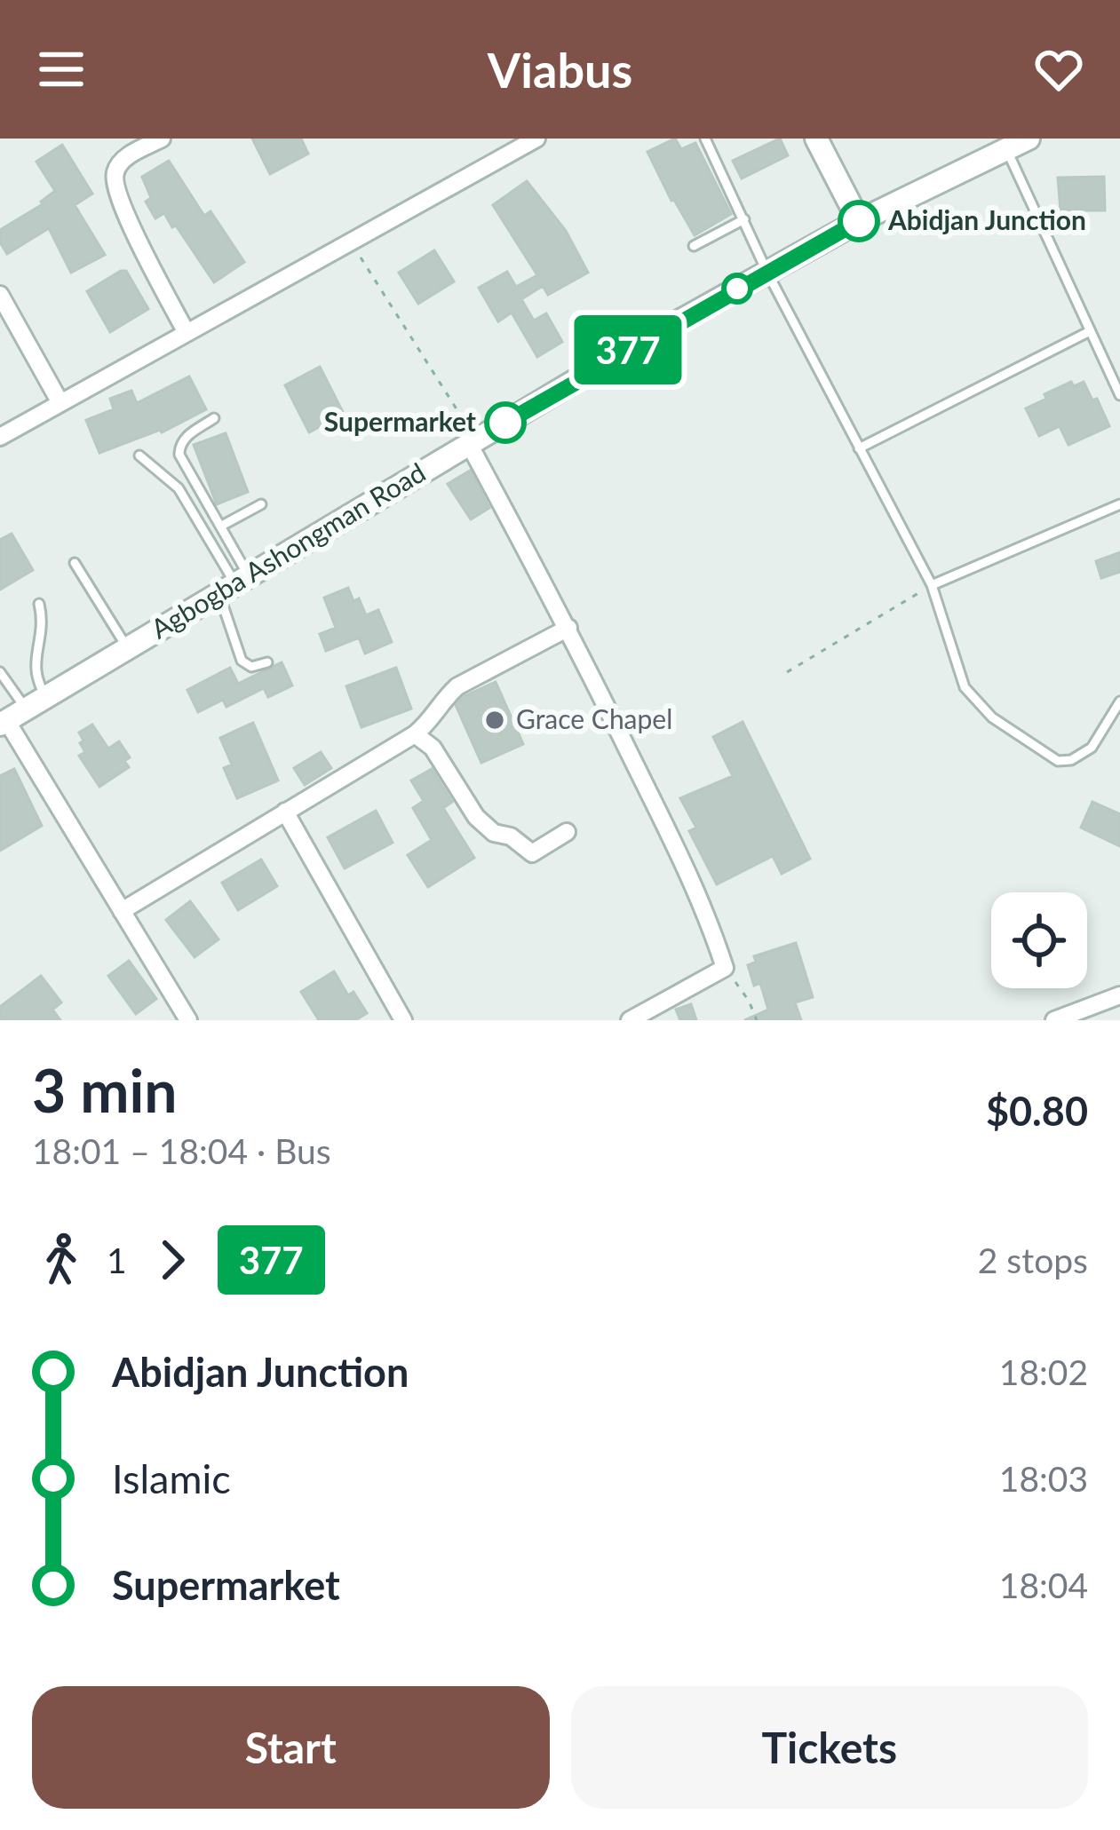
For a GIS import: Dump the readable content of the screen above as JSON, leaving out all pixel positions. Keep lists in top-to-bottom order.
{
  "streets": {
    "street": ["Agbogba Ashongman Road"]
  },
  "places": ["Abidjan Junction", "Supermarket", "Grace Chapel"],
  "lines": ["bus line 377"],
  "page": {
    "header": "Viabus",
    "on_map": "377",
    "heading": ["3 min", "18:01 – 18:04 · Bus", "$0.80"],
    "legs": ["1", "377", "2 stops"],
    "list": [
      {
        "name": "Abidjan Junction",
        "value": "18:02"
      },
      {
        "name": "Islamic",
        "value": "18:03"
      },
      {
        "name": "Supermarket",
        "value": "18:04"
      }
    ],
    "buttons": ["Start", "Tickets"]
  }
}
